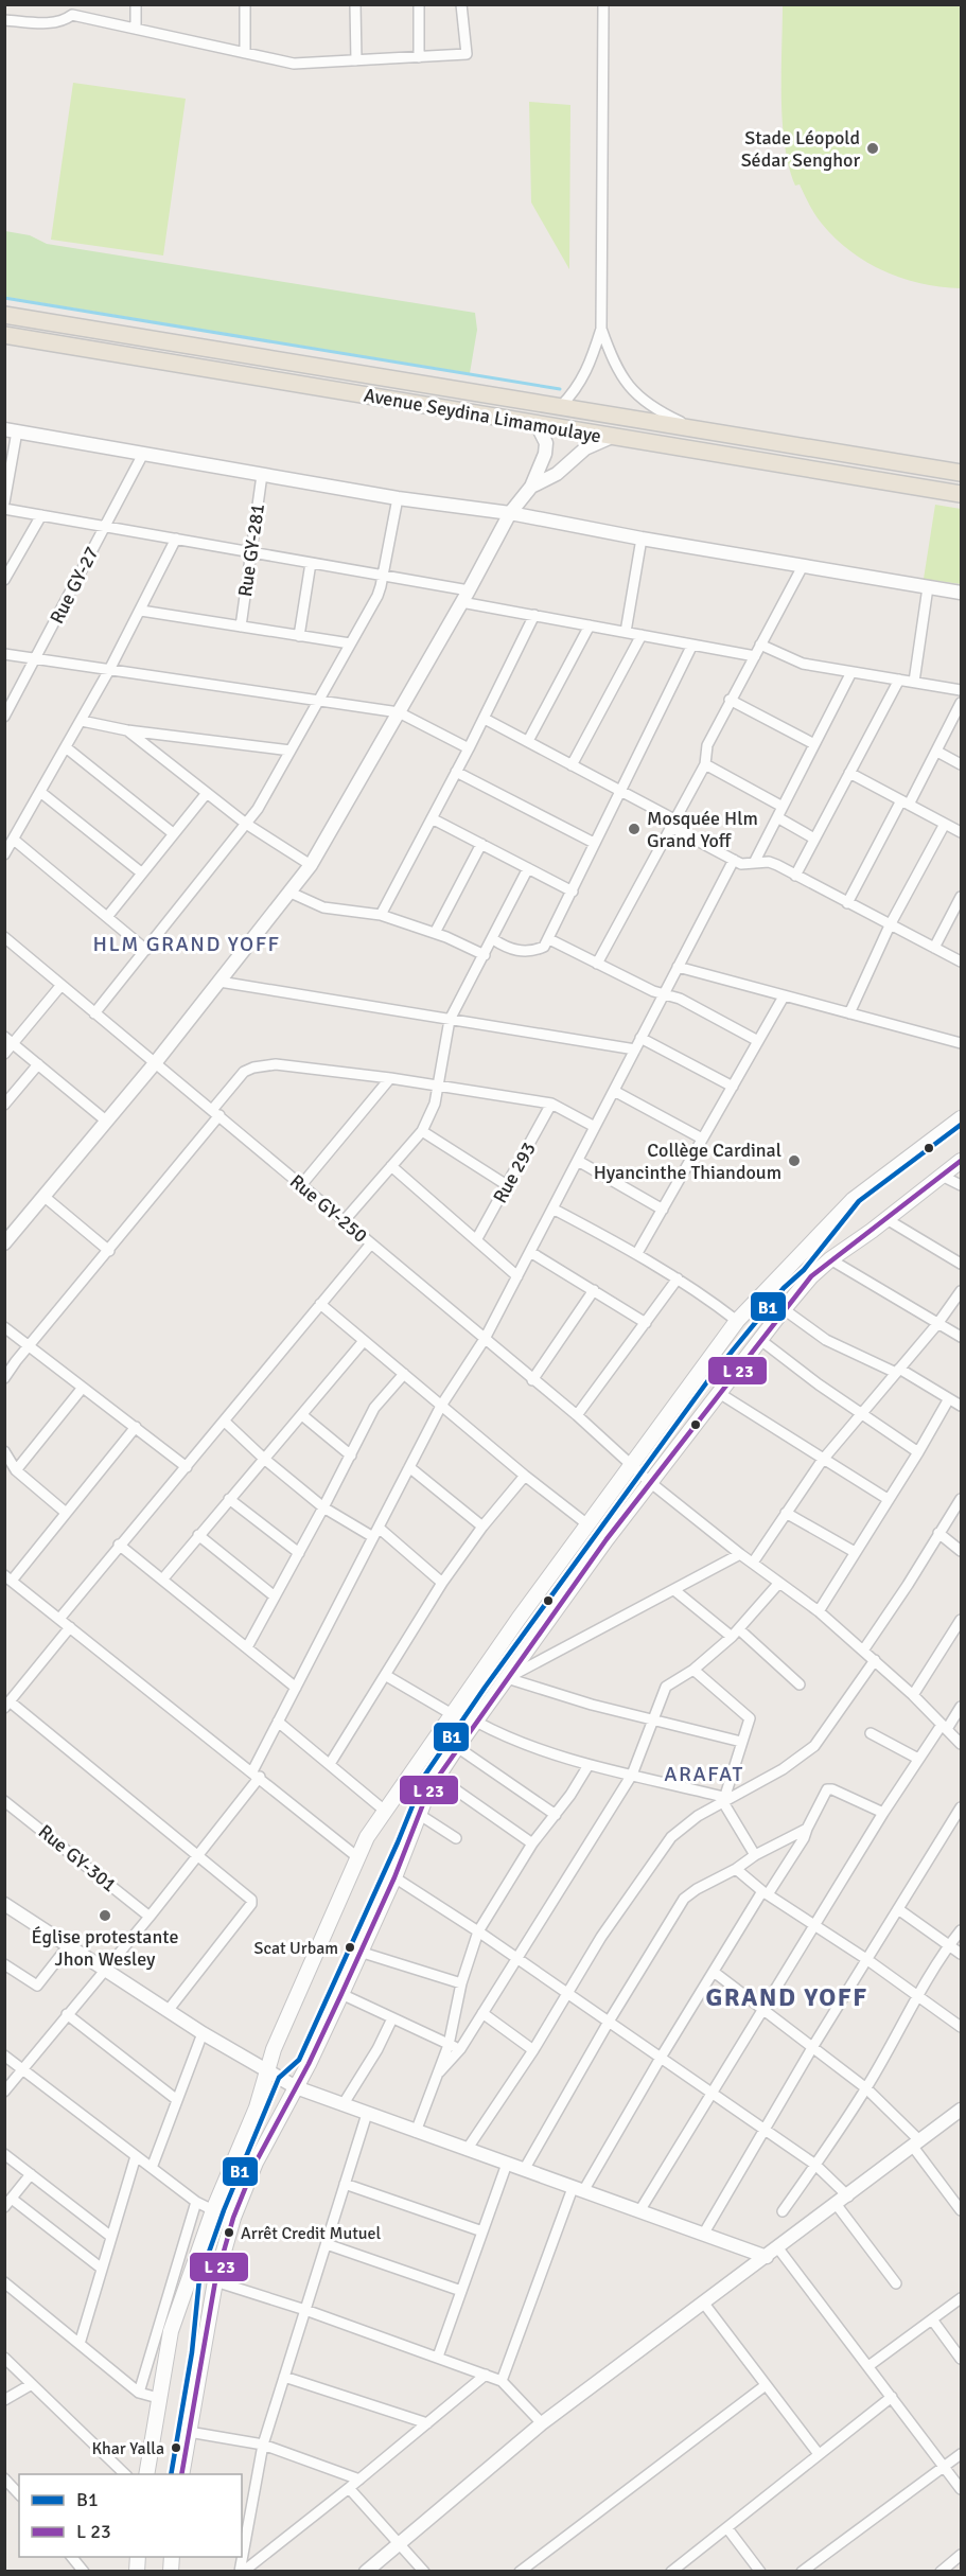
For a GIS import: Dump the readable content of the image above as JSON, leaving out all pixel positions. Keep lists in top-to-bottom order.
{
  "streets": {
    "highway": ["Avenue Seydina Limamoulaye"],
    "street": [
      "Rue GY-281",
      "Rue GY-27",
      "Rue 293",
      "Rue GY-250",
      "Rue GY-301"
    ]
  },
  "districts": ["HLM GRAND YOFF", "ARAFAT", "GRAND YOFF"],
  "places": [
    "Stade Léopold Sédar Senghor",
    "Mosquée Hlm Grand Yoff",
    "Collège Cardinal Hyancinthe Thiandoum",
    "Église protestante Jhon Wesley",
    "Scat Urbam",
    "Arrêt Credit Mutuel",
    "Khar Yalla"
  ],
  "lines": ["transit line B1"],
  "legend": ["B1", "L 23"]
}
